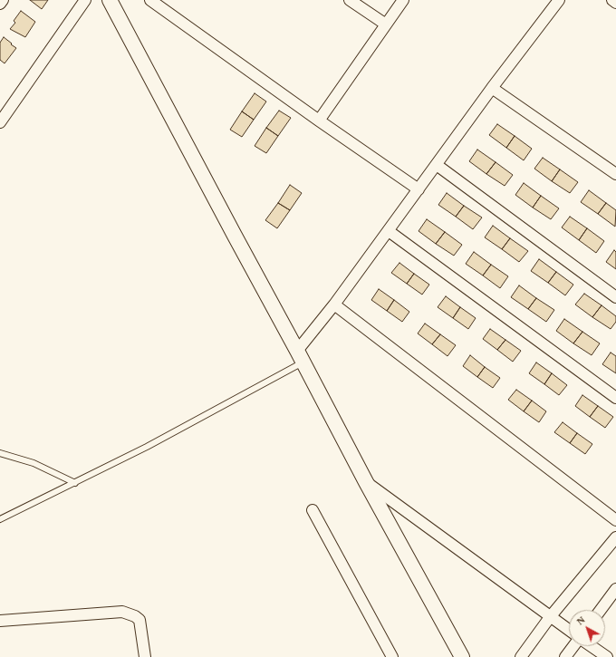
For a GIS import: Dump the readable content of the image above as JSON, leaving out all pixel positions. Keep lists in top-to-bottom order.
{
  "north": "top left"
}
